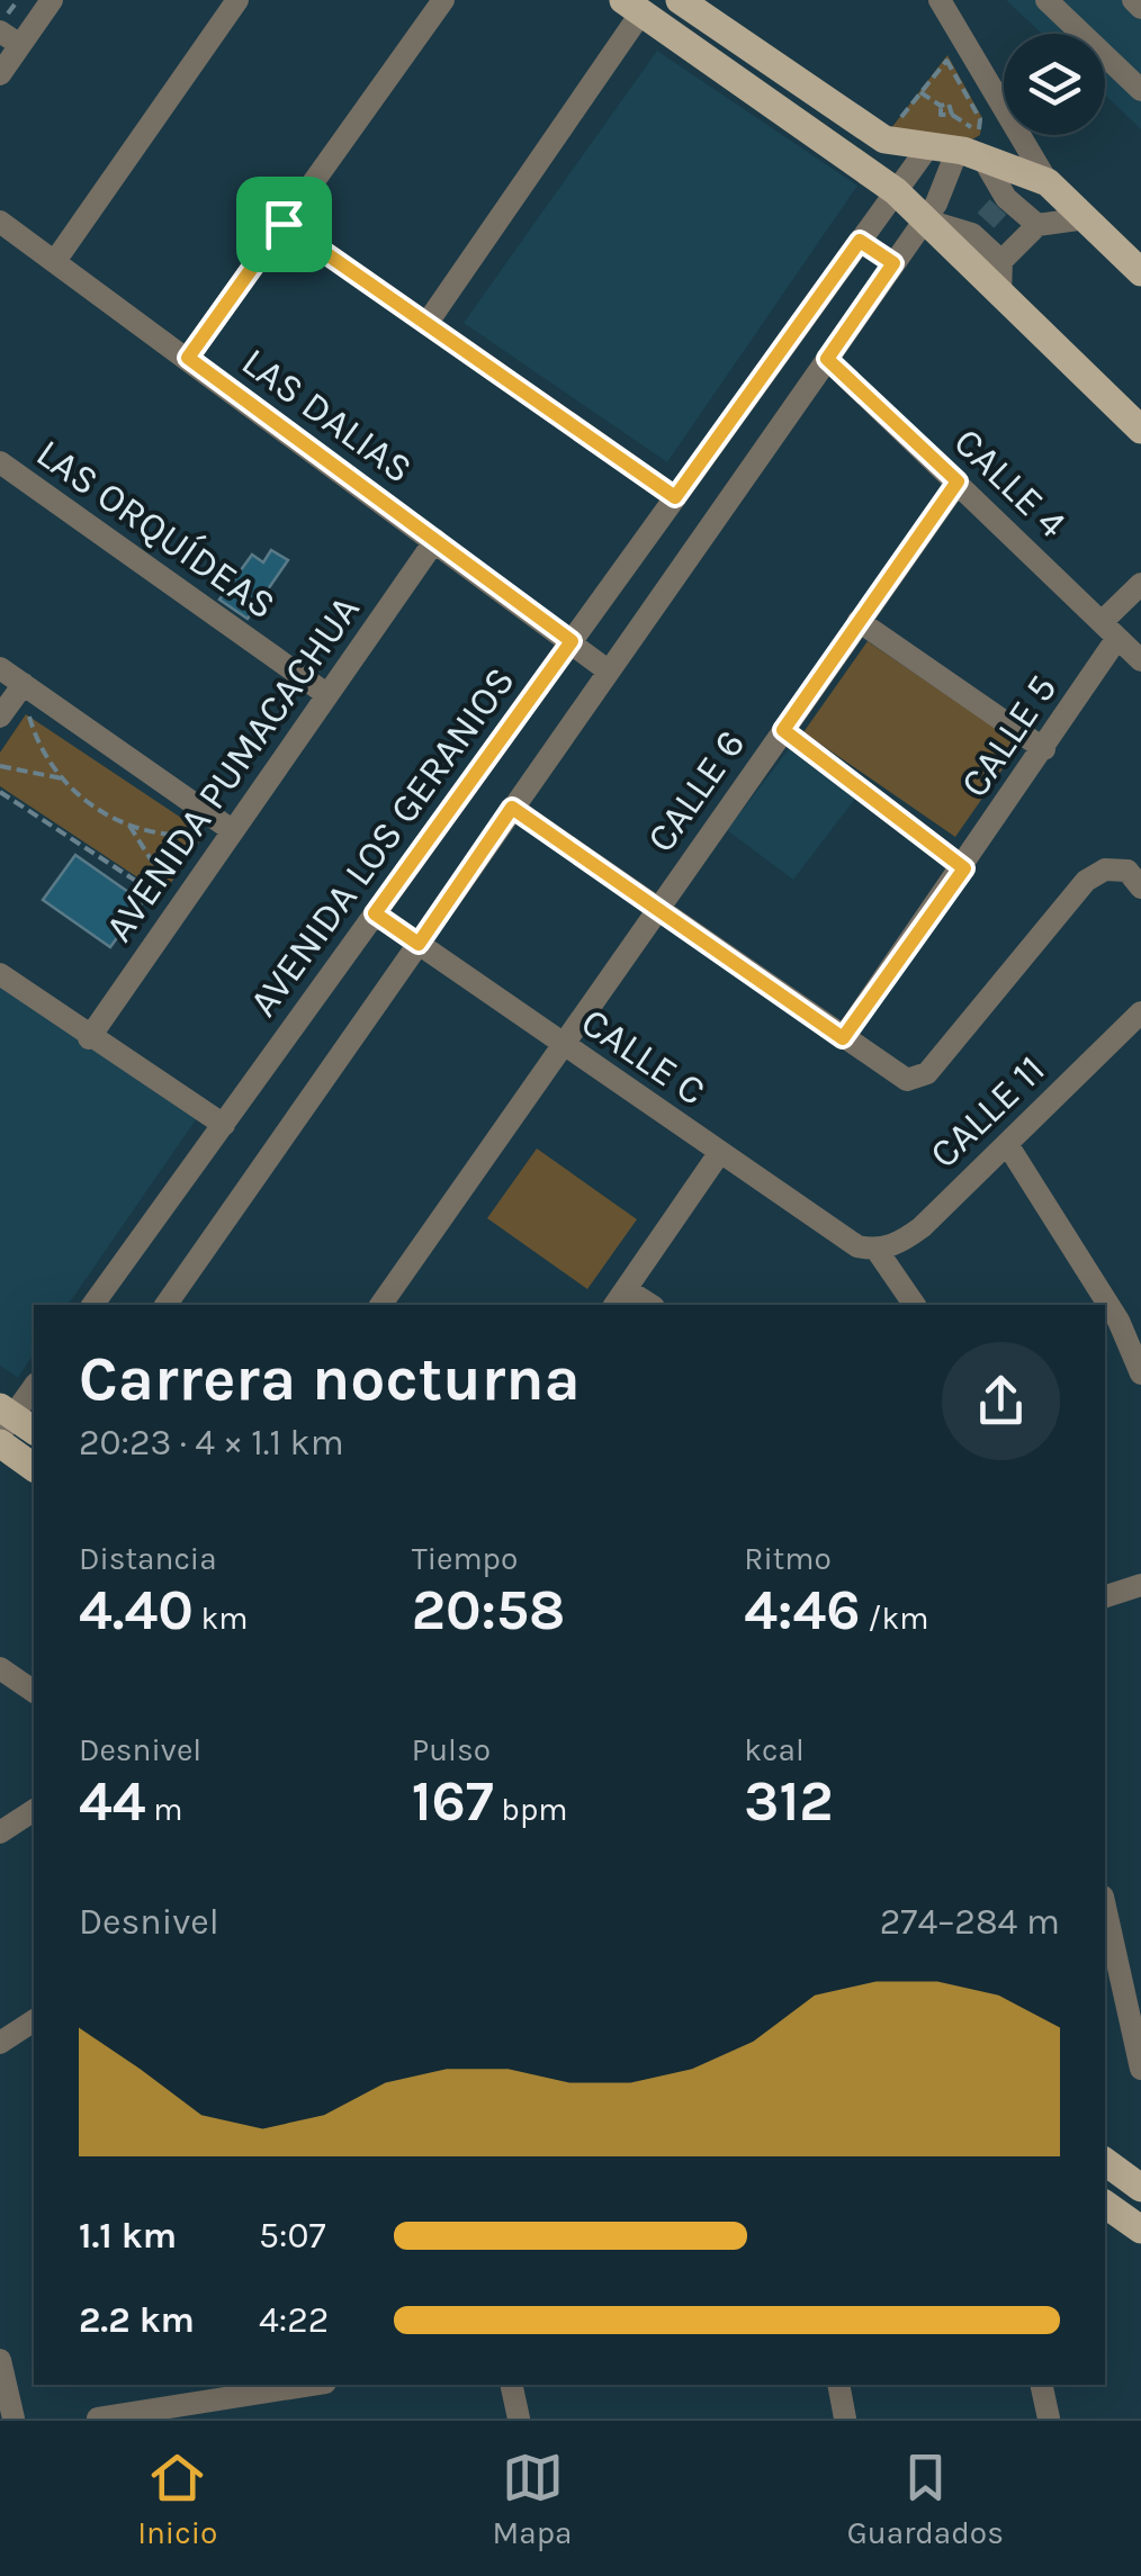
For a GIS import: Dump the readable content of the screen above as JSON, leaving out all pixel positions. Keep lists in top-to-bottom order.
{
  "streets": {
    "street": [
      "LAS DALIAS",
      "CALLE 4",
      "LAS ORQUÍDEAS",
      "CALLE 5",
      "AVENIDA PUMACACHUA",
      "CALLE 6",
      "AVENIDA LOS GERANIOS",
      "CALLE C",
      "CALLE 11"
    ]
  },
  "crossings": [
    ["LAS DALIAS", "AVENIDA PUMACACHUA"],
    ["LAS DALIAS", "AVENIDA LOS GERANIOS"],
    ["CALLE 4", "CALLE 5"],
    ["CALLE 4", "CALLE 6"],
    ["LAS ORQUÍDEAS", "AVENIDA PUMACACHUA"],
    ["CALLE 6", "CALLE C"],
    ["AVENIDA LOS GERANIOS", "CALLE C"],
    ["CALLE C", "CALLE 11"]
  ],
  "page": {
    "heading": ["Carrera nocturna", "20:23 · 4 × 1.1 km"],
    "stats": [
      ["Distancia", "4.40 km"],
      ["Tiempo", "20:58"],
      ["Ritmo", "4:46 /km"],
      ["Desnivel", "44 m"],
      ["Pulso", "167 bpm"],
      ["kcal", "312"]
    ],
    "chart": ["Desnivel", "274–284 m"],
    "list": [
      {
        "name": "1.1 km",
        "note": "5:07"
      },
      {
        "name": "2.2 km",
        "note": "4:22"
      }
    ],
    "tabs": ["Inicio", "Mapa", "Guardados"]
  }
}
